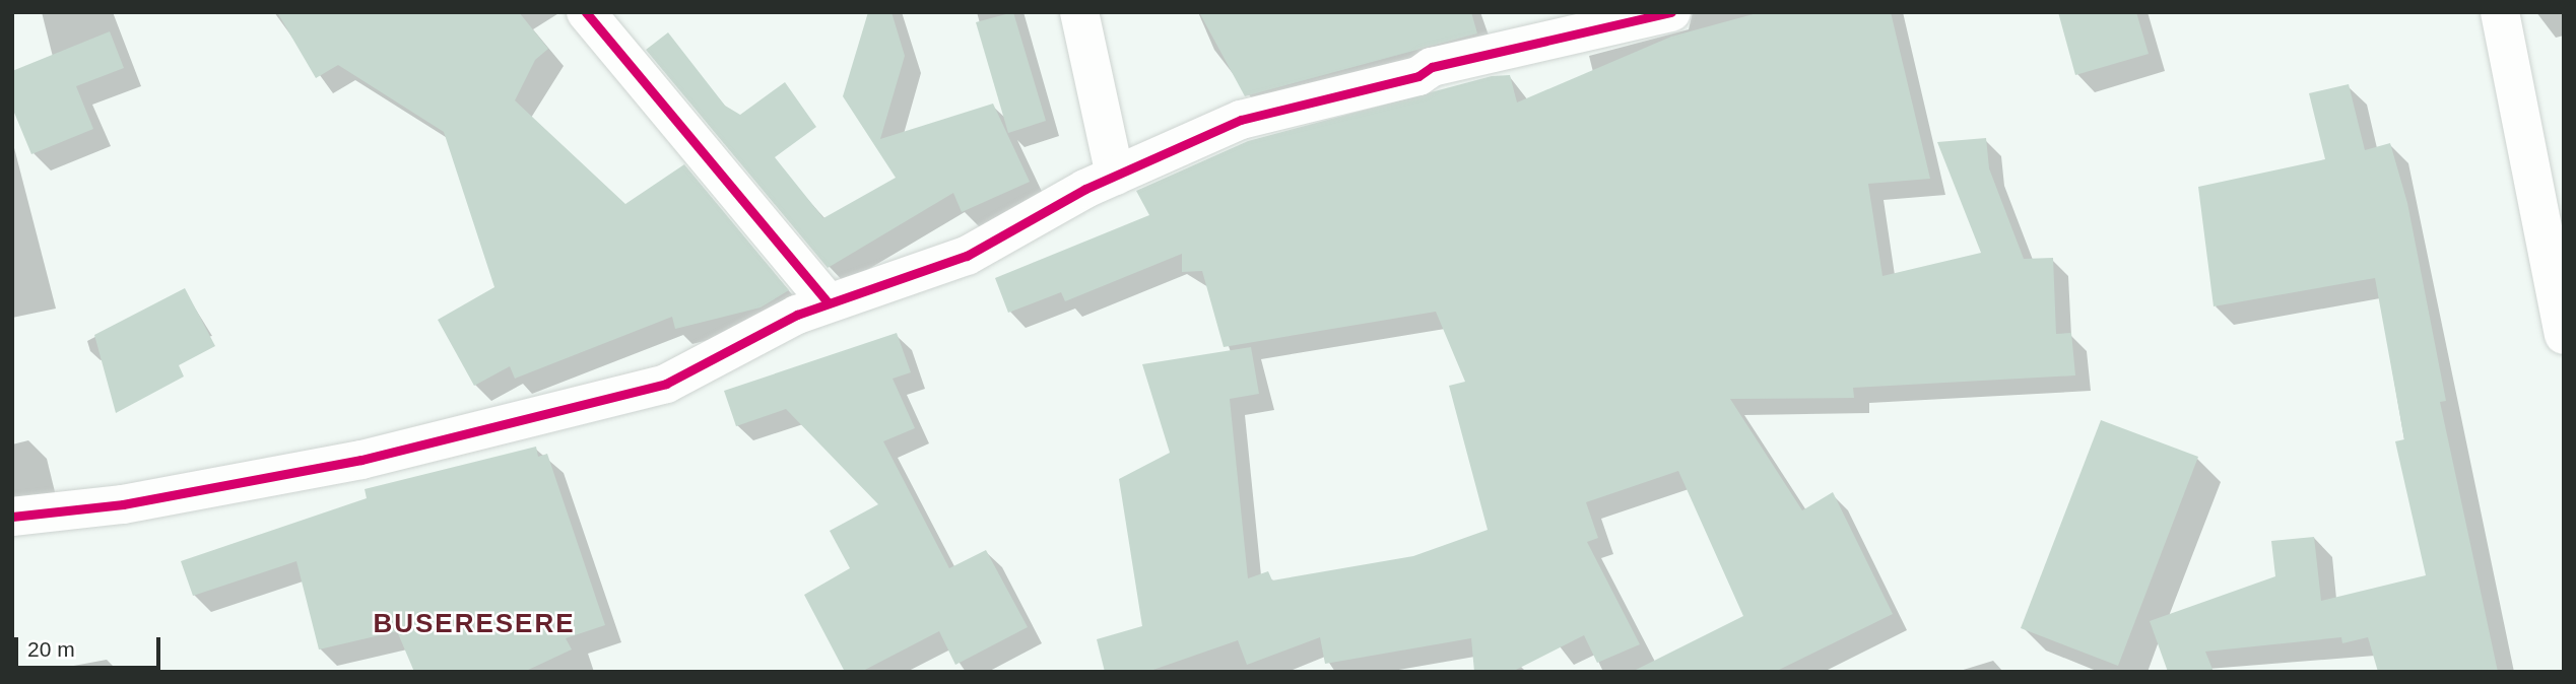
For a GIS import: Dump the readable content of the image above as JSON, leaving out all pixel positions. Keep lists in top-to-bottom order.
{
  "districts": ["BUSERESERE"],
  "scale_bar": "20 m"
}
